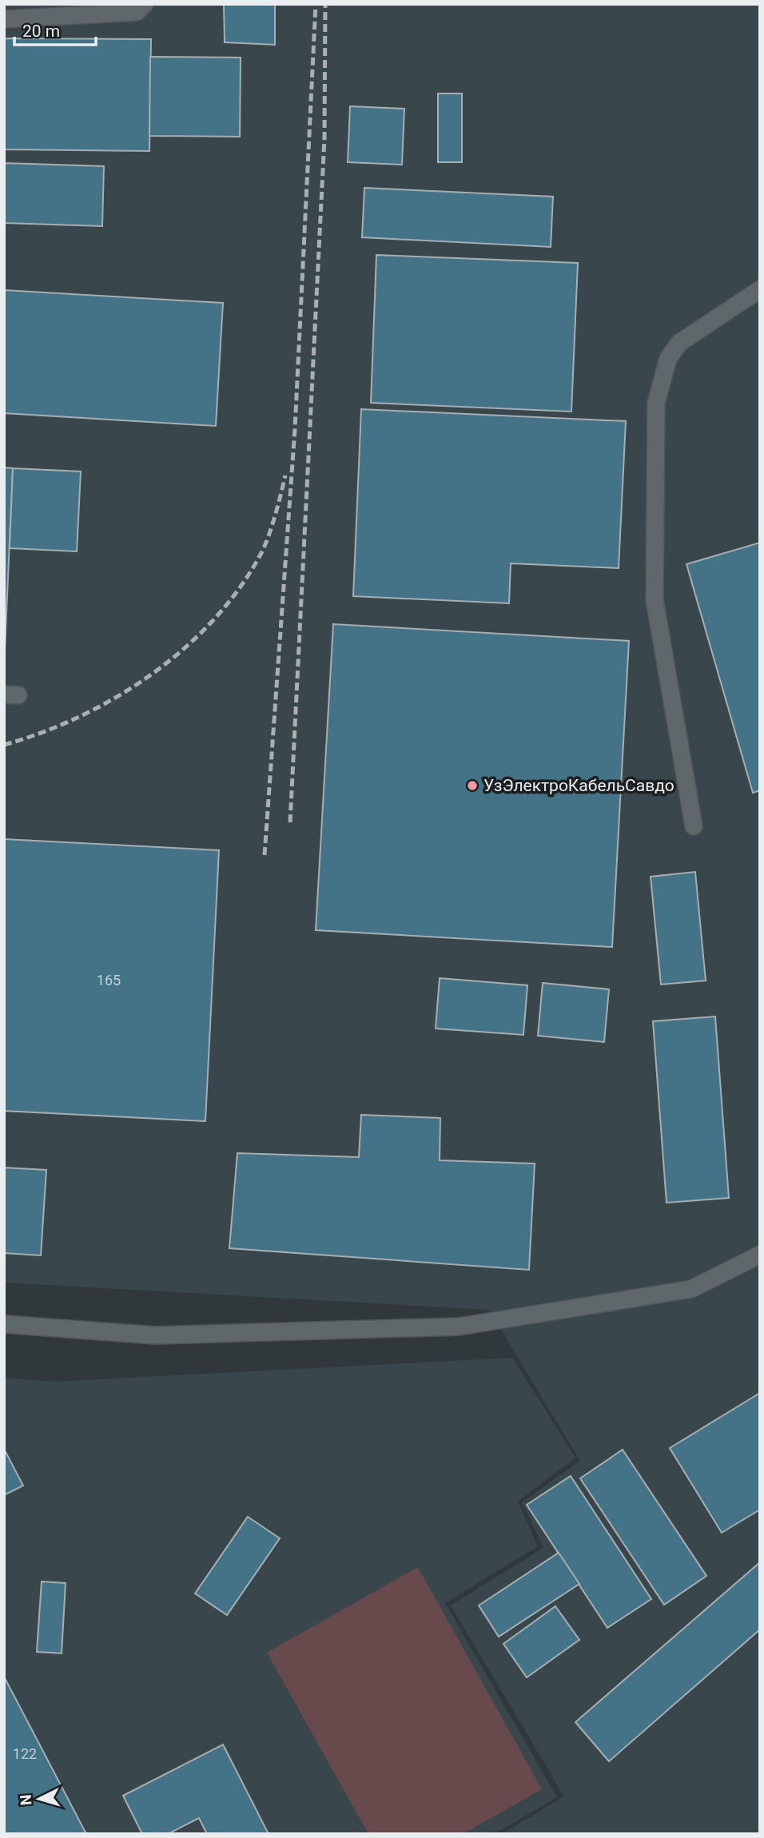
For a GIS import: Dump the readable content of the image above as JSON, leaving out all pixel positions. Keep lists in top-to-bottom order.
{
  "places": ["УзЭлектроКабельСавдо"],
  "house_numbers": ["165", "122"],
  "scale_bar": "20 m",
  "north": "left"
}
